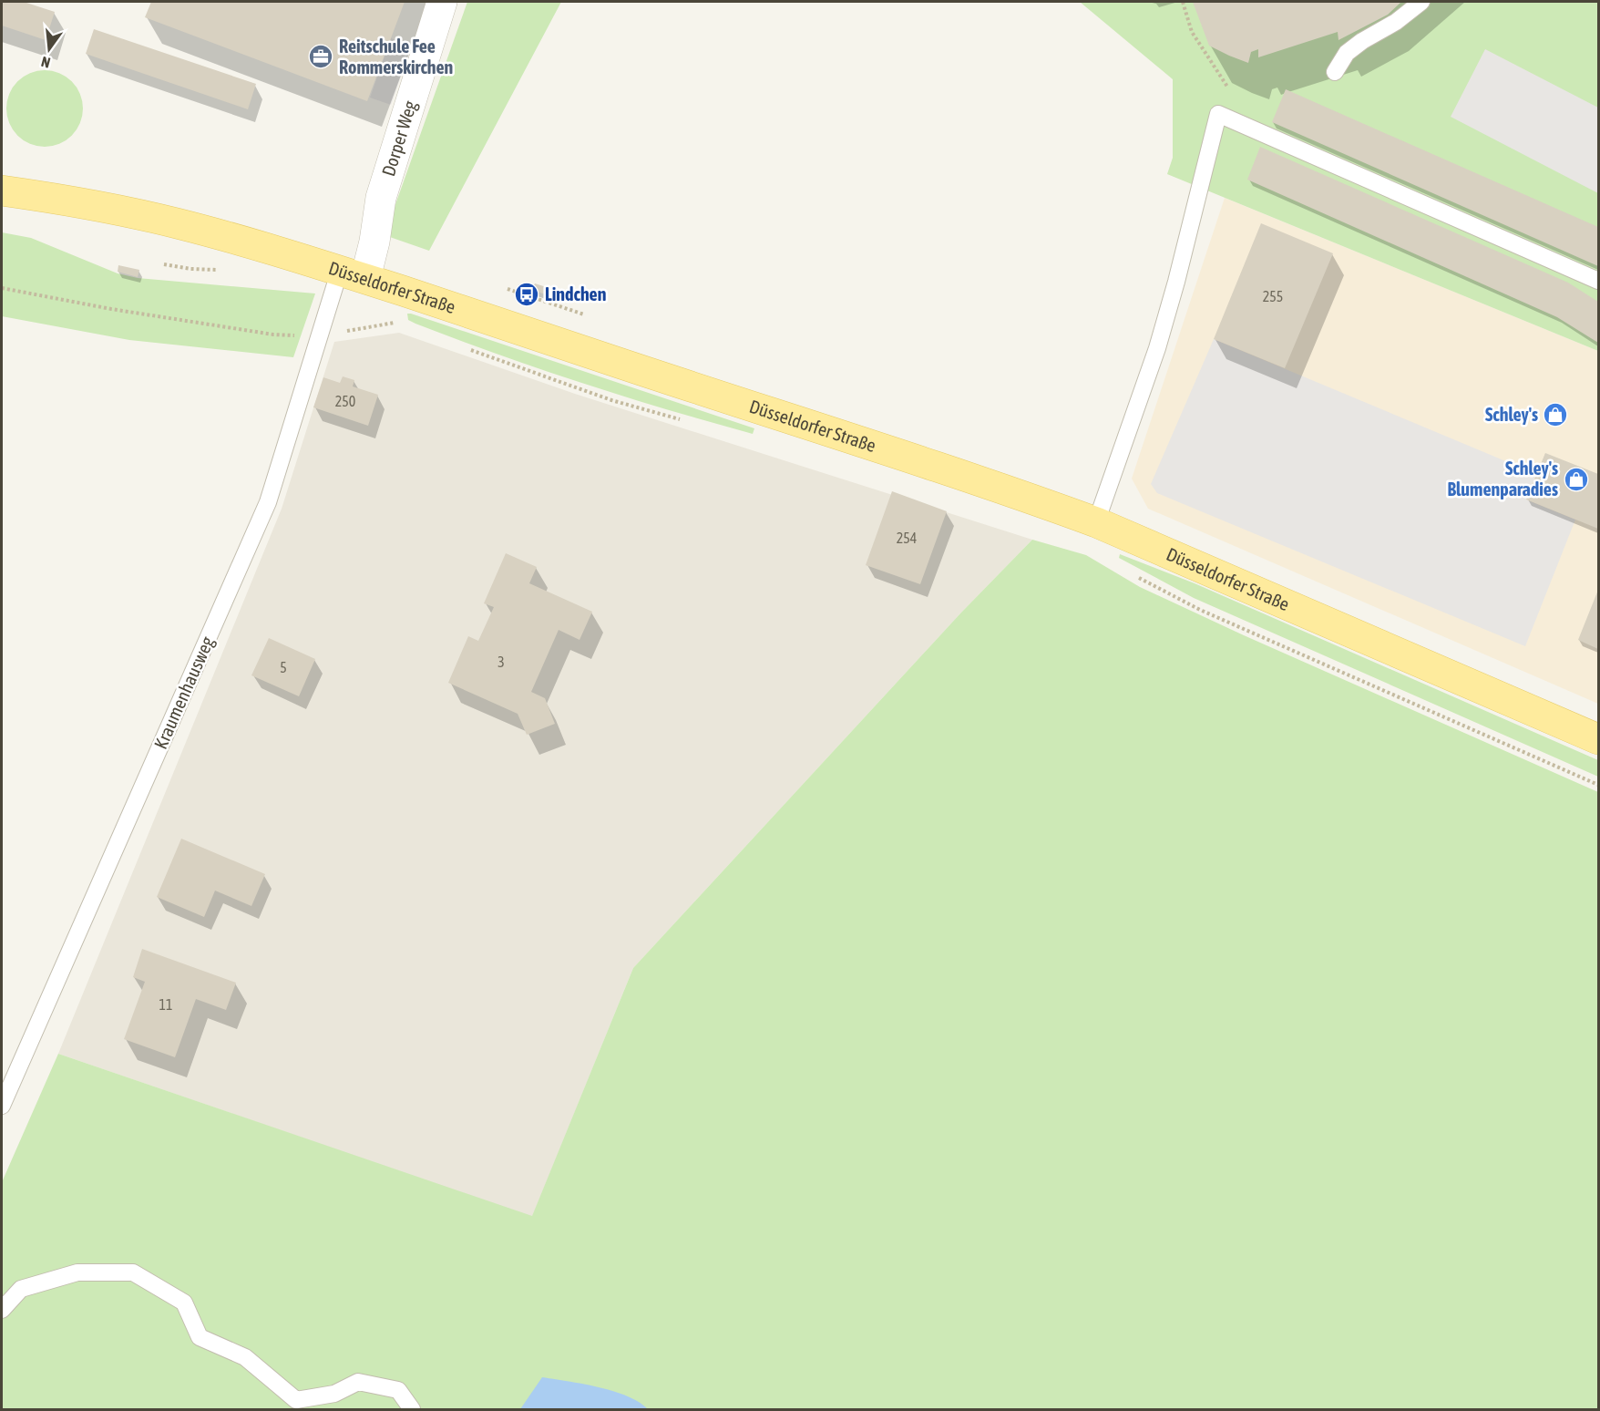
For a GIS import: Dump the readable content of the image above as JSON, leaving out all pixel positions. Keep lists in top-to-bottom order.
{
  "streets": {
    "main road": ["Düsseldorfer Straße"],
    "street": ["Dorper Weg"],
    "lane": ["Kraumenhausweg"]
  },
  "crossings": [
    ["Dorper Weg", "Düsseldorfer Straße"],
    ["Dorper Weg", "Kraumenhausweg"],
    ["Düsseldorfer Straße", "Kraumenhausweg"]
  ],
  "places": {
    "office": ["Reitschule Fee Rommerskirchen"],
    "bus stop": ["Lindchen"],
    "shop": ["Schley's", "Schley's Blumenparadies"]
  },
  "house_numbers": [
    "255",
    "250",
    "254",
    "3",
    "5",
    "11"
  ],
  "north": "bottom"
}
